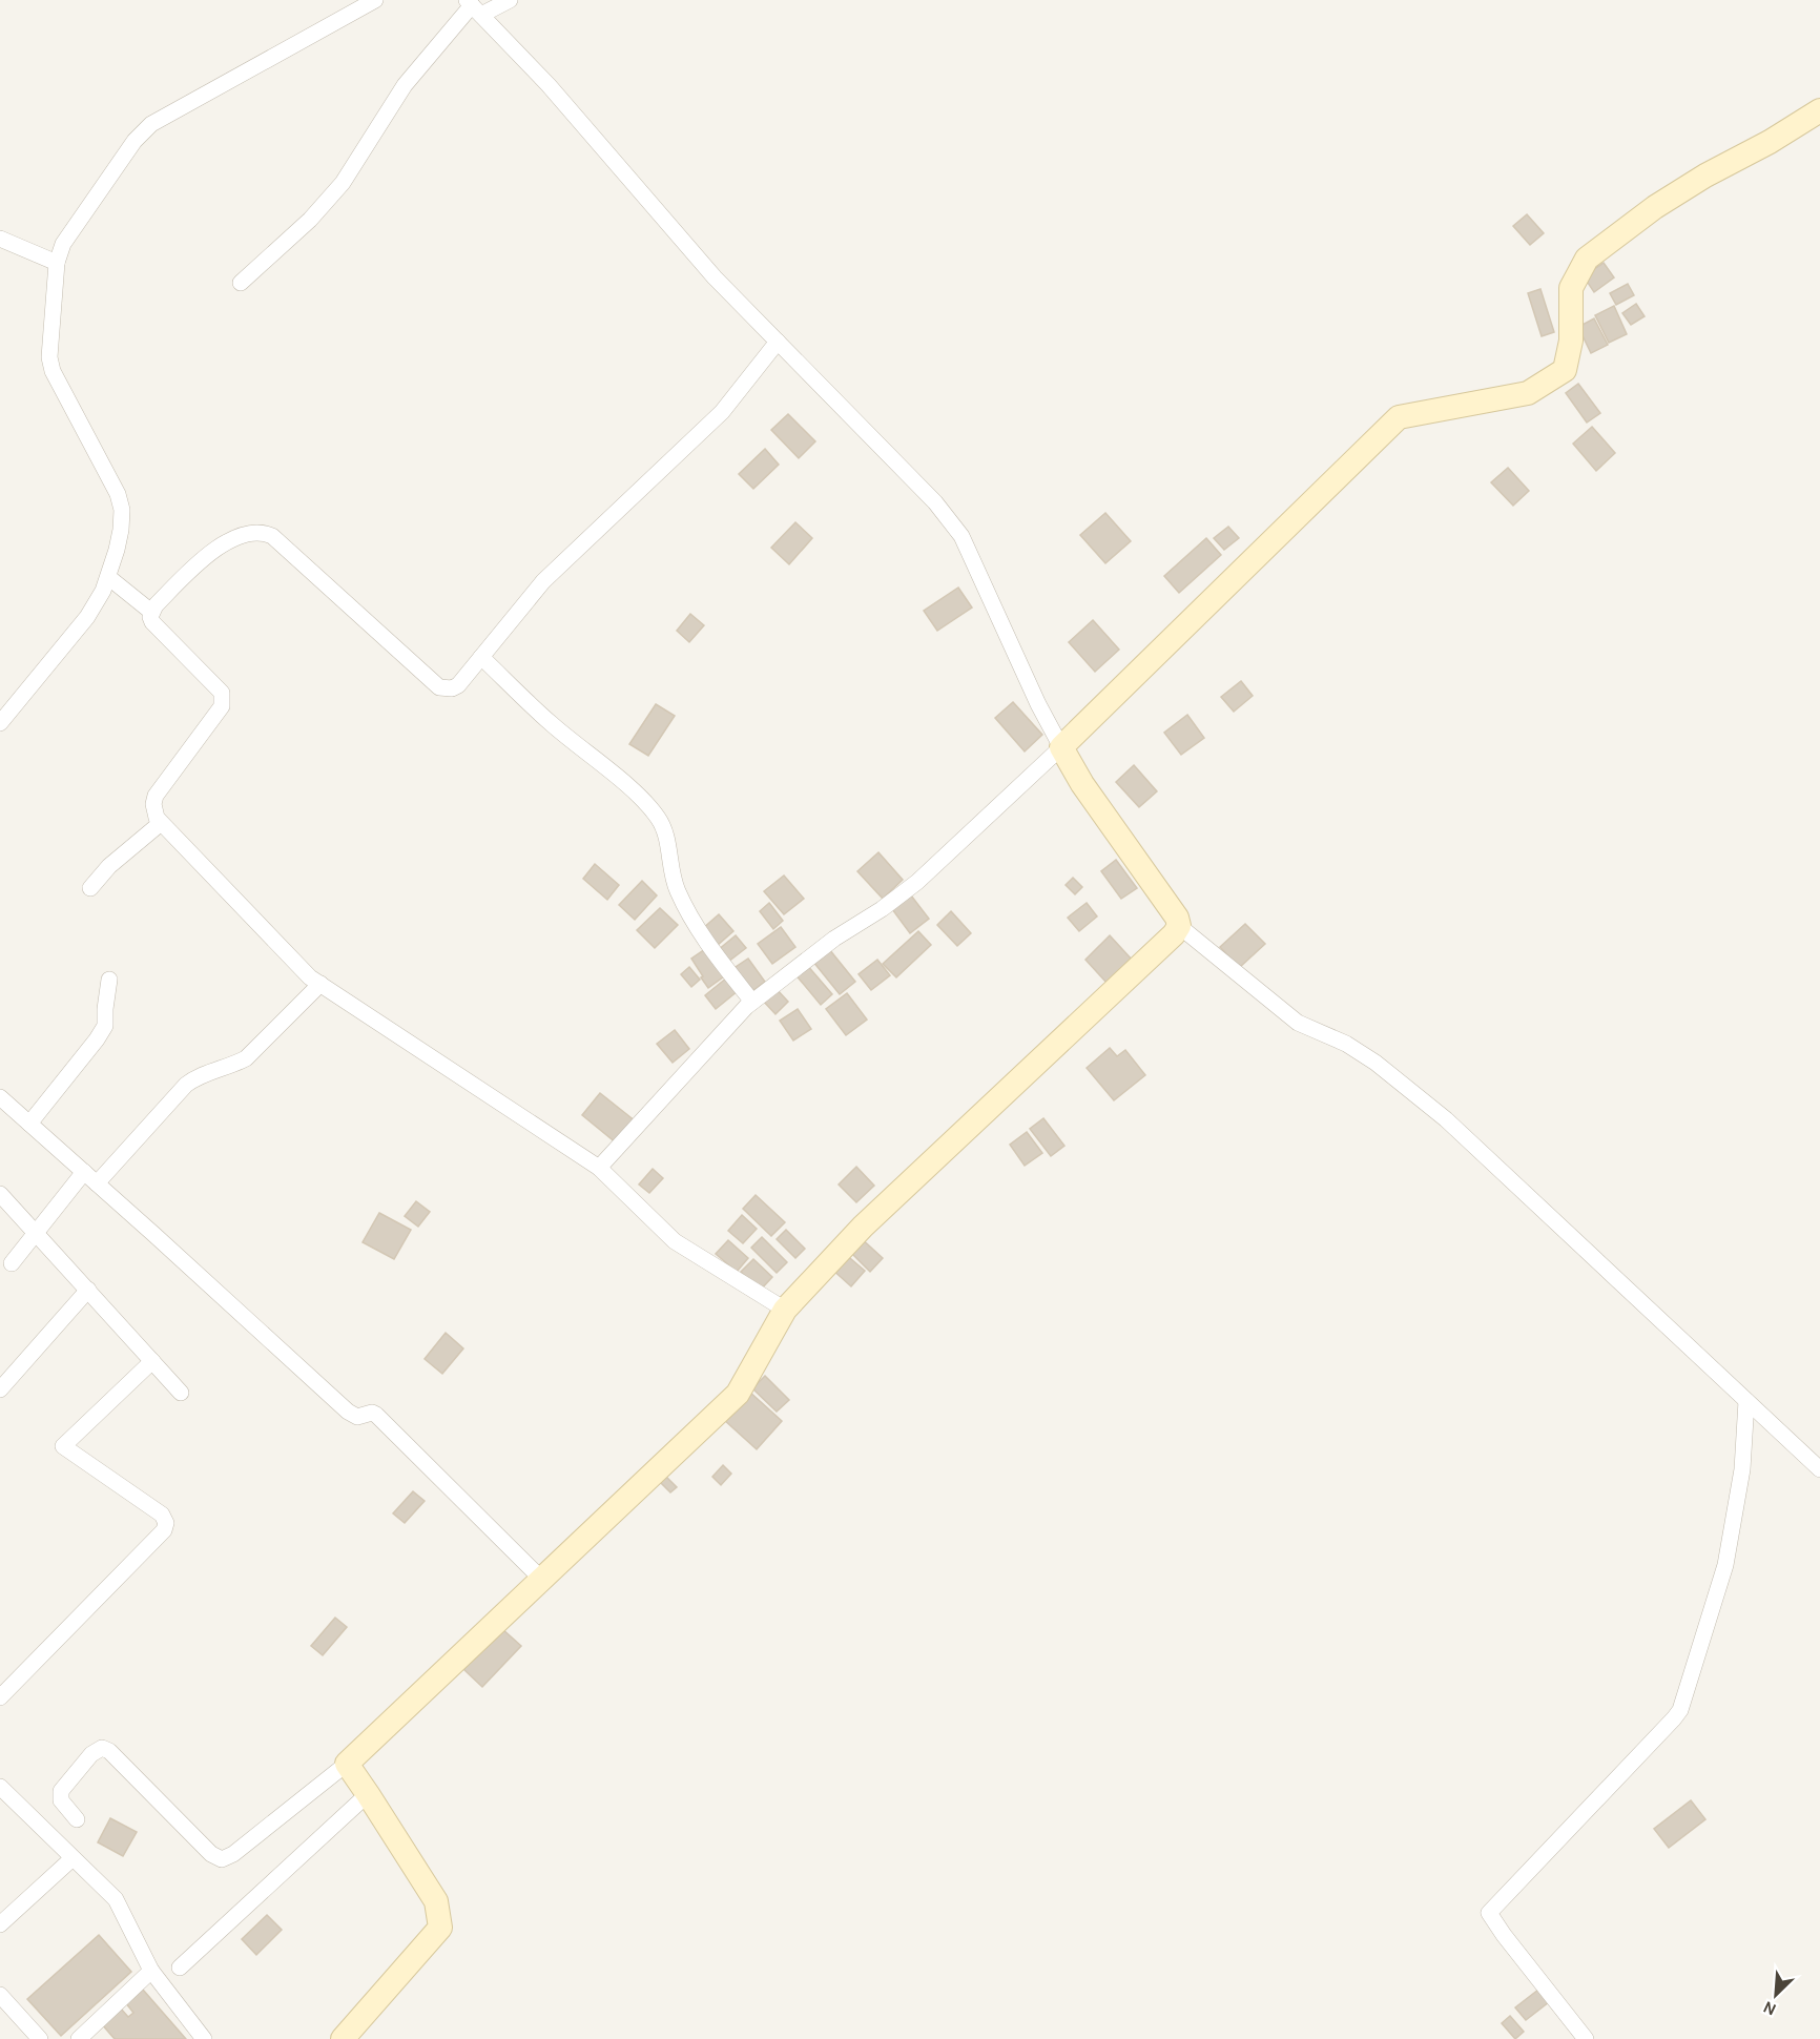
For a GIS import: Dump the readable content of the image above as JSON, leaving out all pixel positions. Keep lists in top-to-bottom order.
{
  "north": "bottom left"
}
